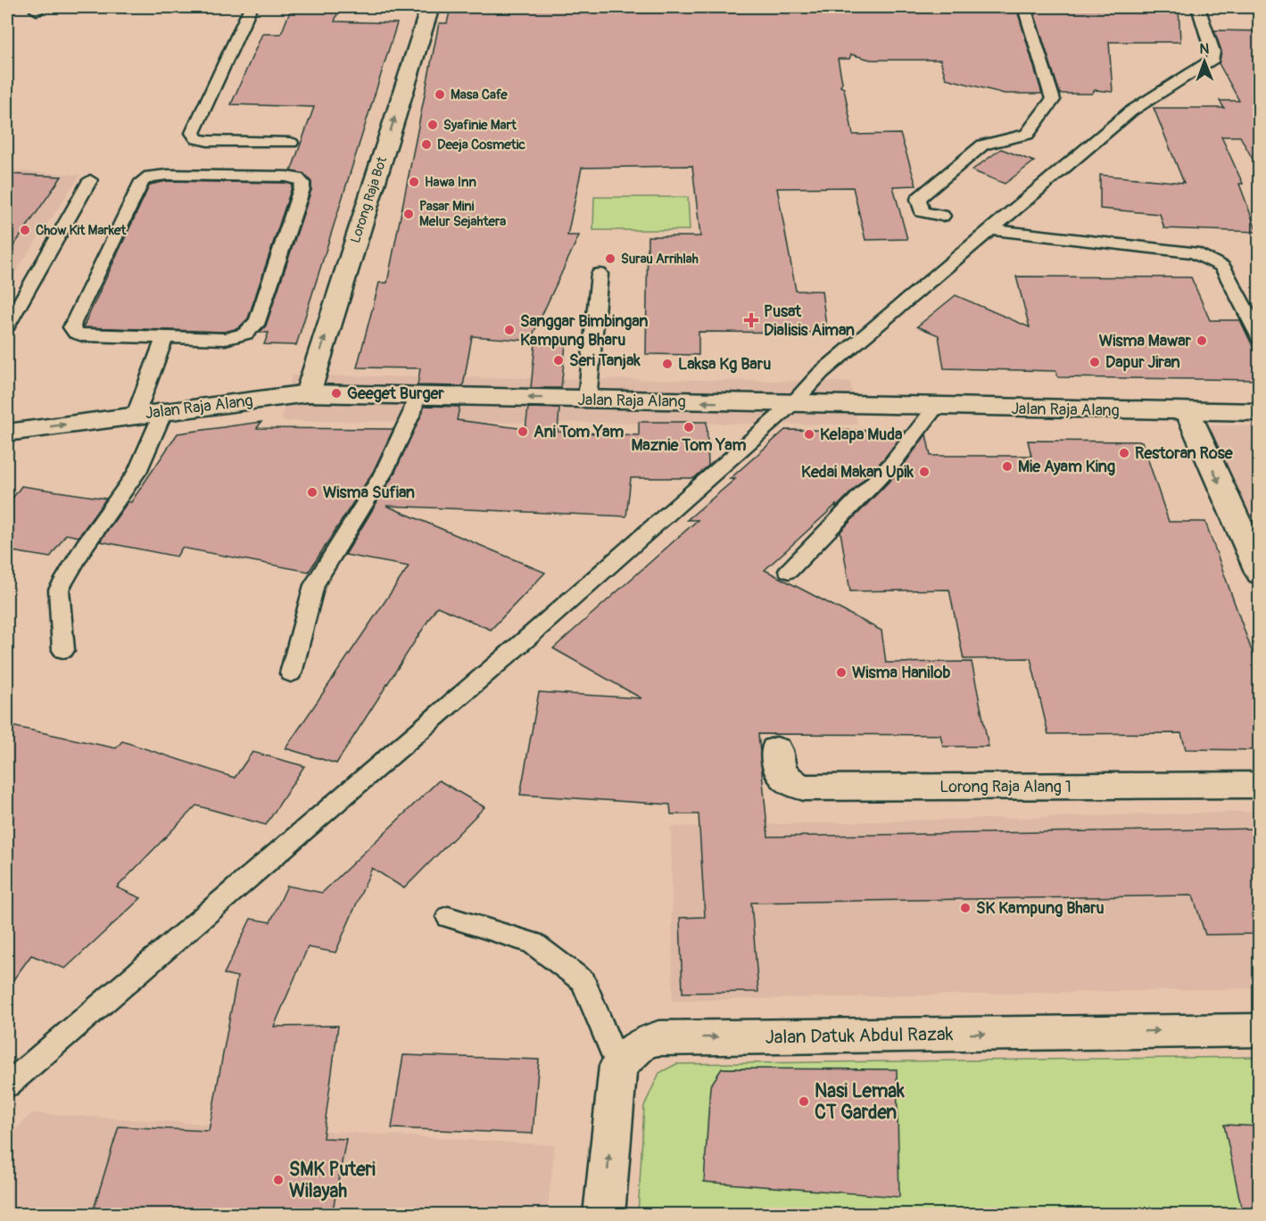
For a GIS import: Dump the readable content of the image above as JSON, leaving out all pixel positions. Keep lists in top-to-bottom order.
{
  "streets": {
    "street": [
      "Lorong Raja Bot",
      "Jalan Raja Alang",
      "Lorong Raja Alang 1",
      "Jalan Datuk Abdul Razak"
    ]
  },
  "crossings": [
    ["Lorong Raja Bot", "Jalan Raja Alang"]
  ],
  "one_way": ["Lorong Raja Bot", "Jalan Datuk Abdul Razak"],
  "places": {
    "other": [
      "Masa Cafe",
      "Syafinie Mart",
      "Deeja Cosmetic",
      "Hawa Inn",
      "Pasar Mini Melur Sejahtera",
      "Chow Kit Market",
      "Surau Arrihlah",
      "Sanggar Bimbingan Kampung Bharu",
      "Wisma Mawar",
      "Seri Tanjak",
      "Dapur Jiran",
      "Laksa Kg Baru",
      "Geeget Burger",
      "Maznie Tom Yam",
      "Ani Tom Yam",
      "Kelapa Muda",
      "Restoran Rose",
      "Mie Ayam King",
      "Kedai Makan Upik",
      "Wisma Sufian",
      "Wisma Hanilob",
      "SK Kampung Bharu",
      "Nasi Lemak CT Garden",
      "SMK Puteri Wilayah"
    ],
    "health": ["Pusat Dialisis Aiman"]
  },
  "north": "top"
}
